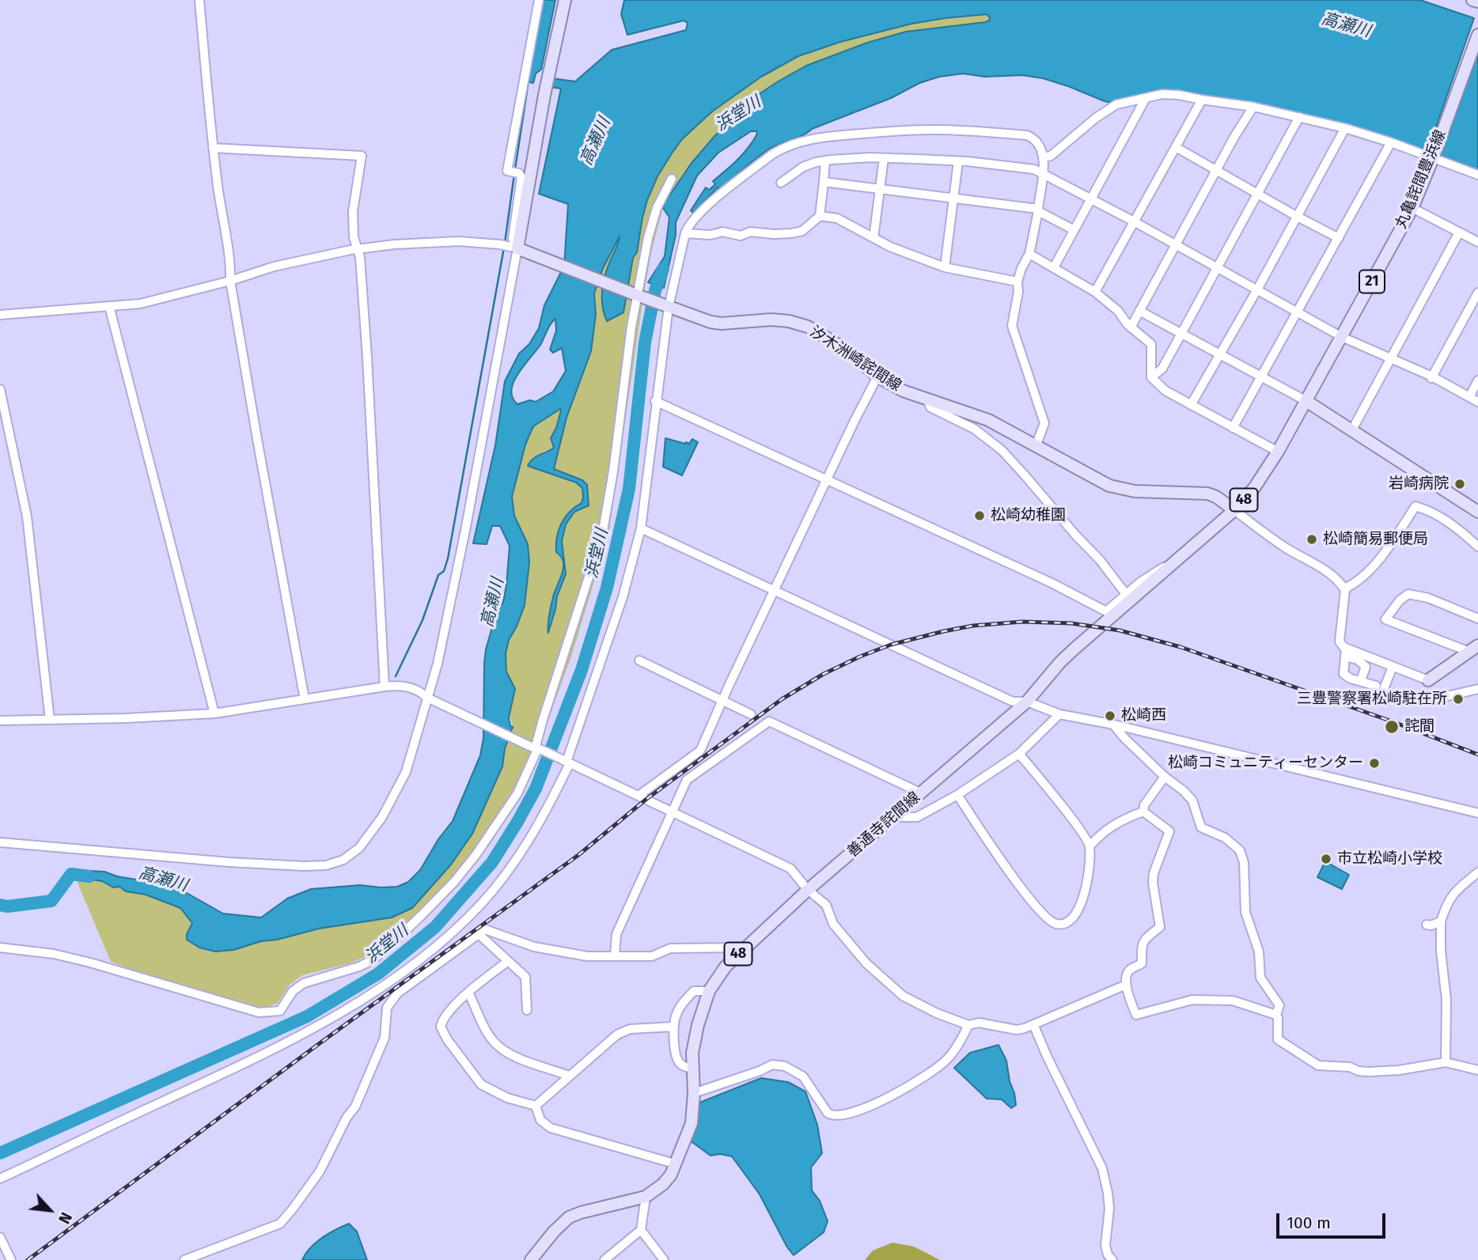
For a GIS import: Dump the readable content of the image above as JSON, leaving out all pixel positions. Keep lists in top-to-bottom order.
{
  "streets": {
    "main road": [
      "丸亀詫間豊浜線",
      "21",
      "汐木洲崎詫間線",
      "48",
      "善通寺詫間線"
    ]
  },
  "crossings": [
    ["丸亀詫間豊浜線", "善通寺詫間線"],
    ["汐木洲崎詫間線", "善通寺詫間線"]
  ],
  "water": ["高瀬川", "浜堂川"],
  "places": [
    "岩崎病院",
    "松崎幼稚園",
    "松崎簡易郵便局",
    "三豊警察署松崎駐在所",
    "松崎西",
    "詫間",
    "松崎コミュニティーセンター",
    "市立松崎小学校"
  ],
  "scale_bar": "100 m",
  "north": "bottom right"
}
